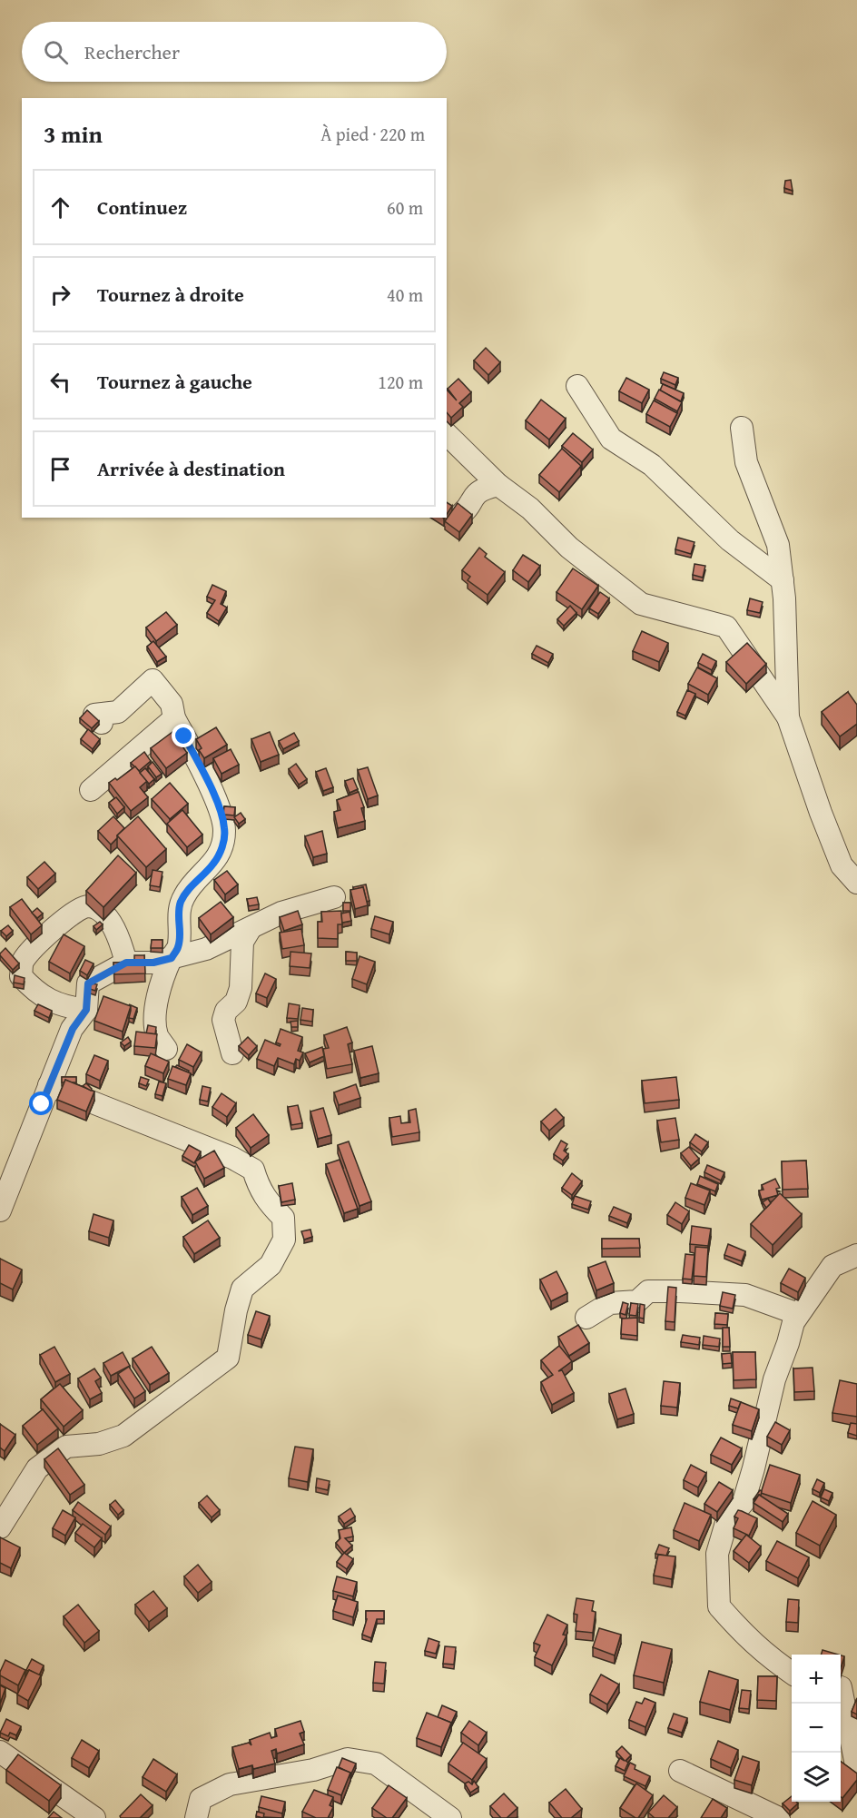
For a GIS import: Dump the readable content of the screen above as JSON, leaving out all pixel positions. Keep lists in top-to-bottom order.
{
  "page": {
    "search": "Rechercher",
    "heading": ["3 min", "À pied · 220 m"],
    "list": [
      ["Continuez", "60 m"],
      ["Tournez à droite", "40 m"],
      ["Tournez à gauche", "120 m"],
      "Arrivée à destination"
    ],
    "map_buttons": ["+", "−"]
  }
}
